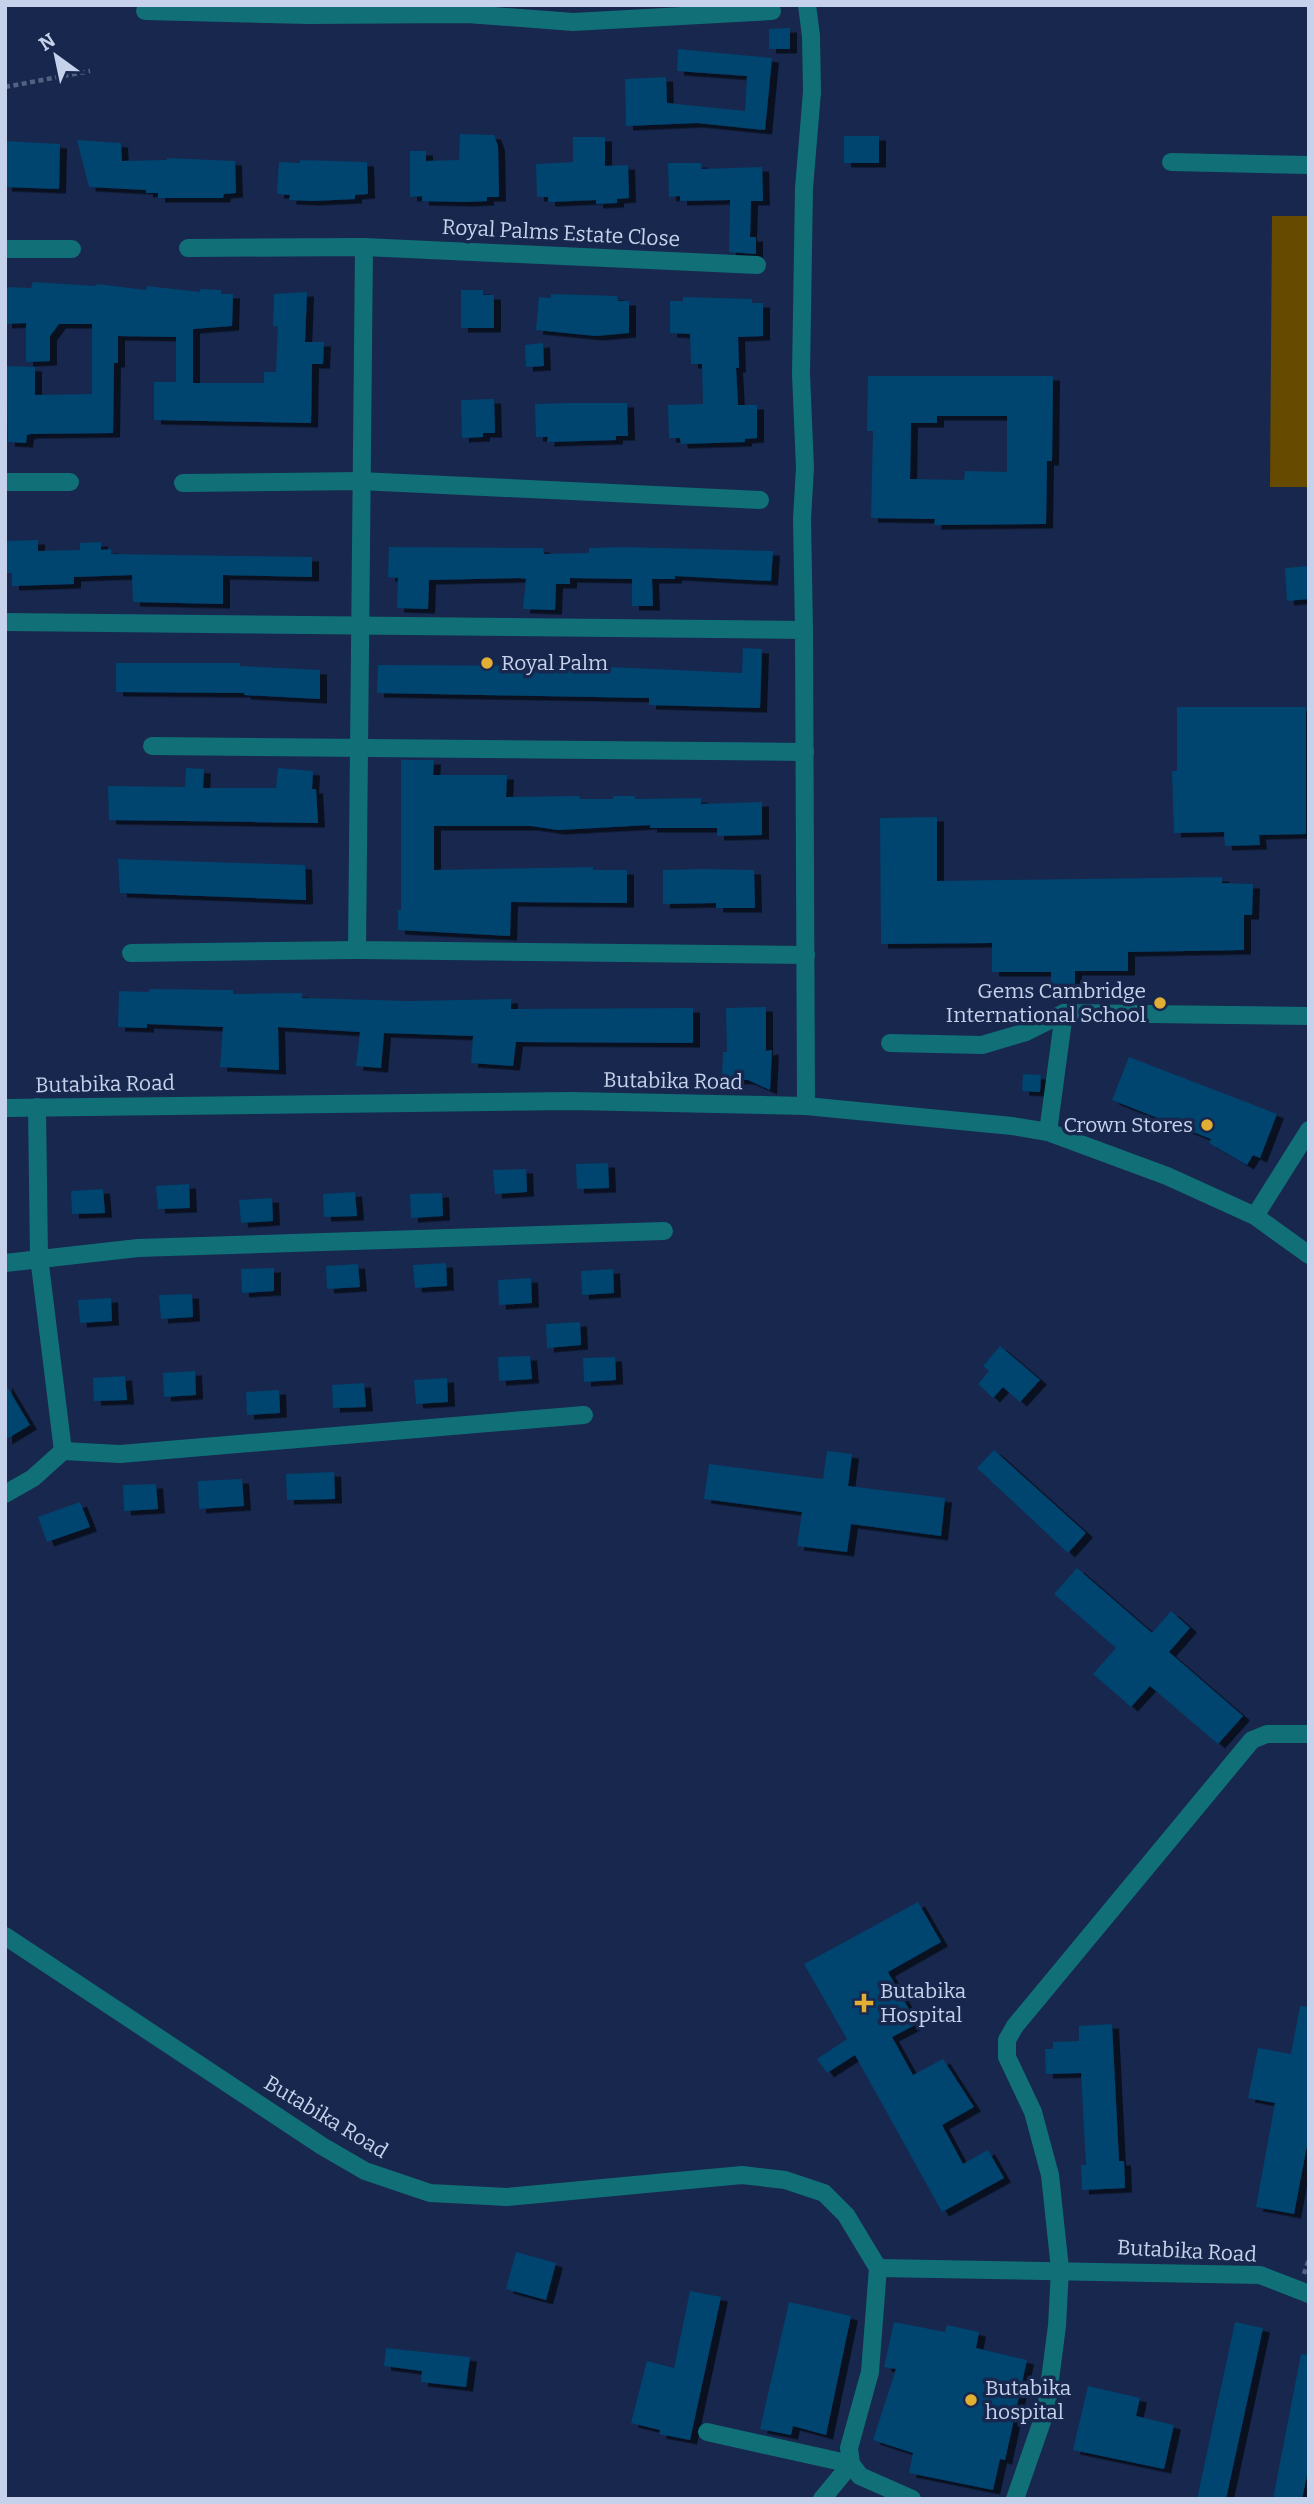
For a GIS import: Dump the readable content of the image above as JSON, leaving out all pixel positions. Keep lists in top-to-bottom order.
{
  "streets": {
    "street": ["Royal Palms Estate Close", "Butabika Road"]
  },
  "places": {
    "other": [
      "Royal Palm",
      "Gems Cambridge International School",
      "Crown Stores",
      "Butabika hospital"
    ],
    "health": ["Butabika Hospital"]
  },
  "north": "top left"
}
